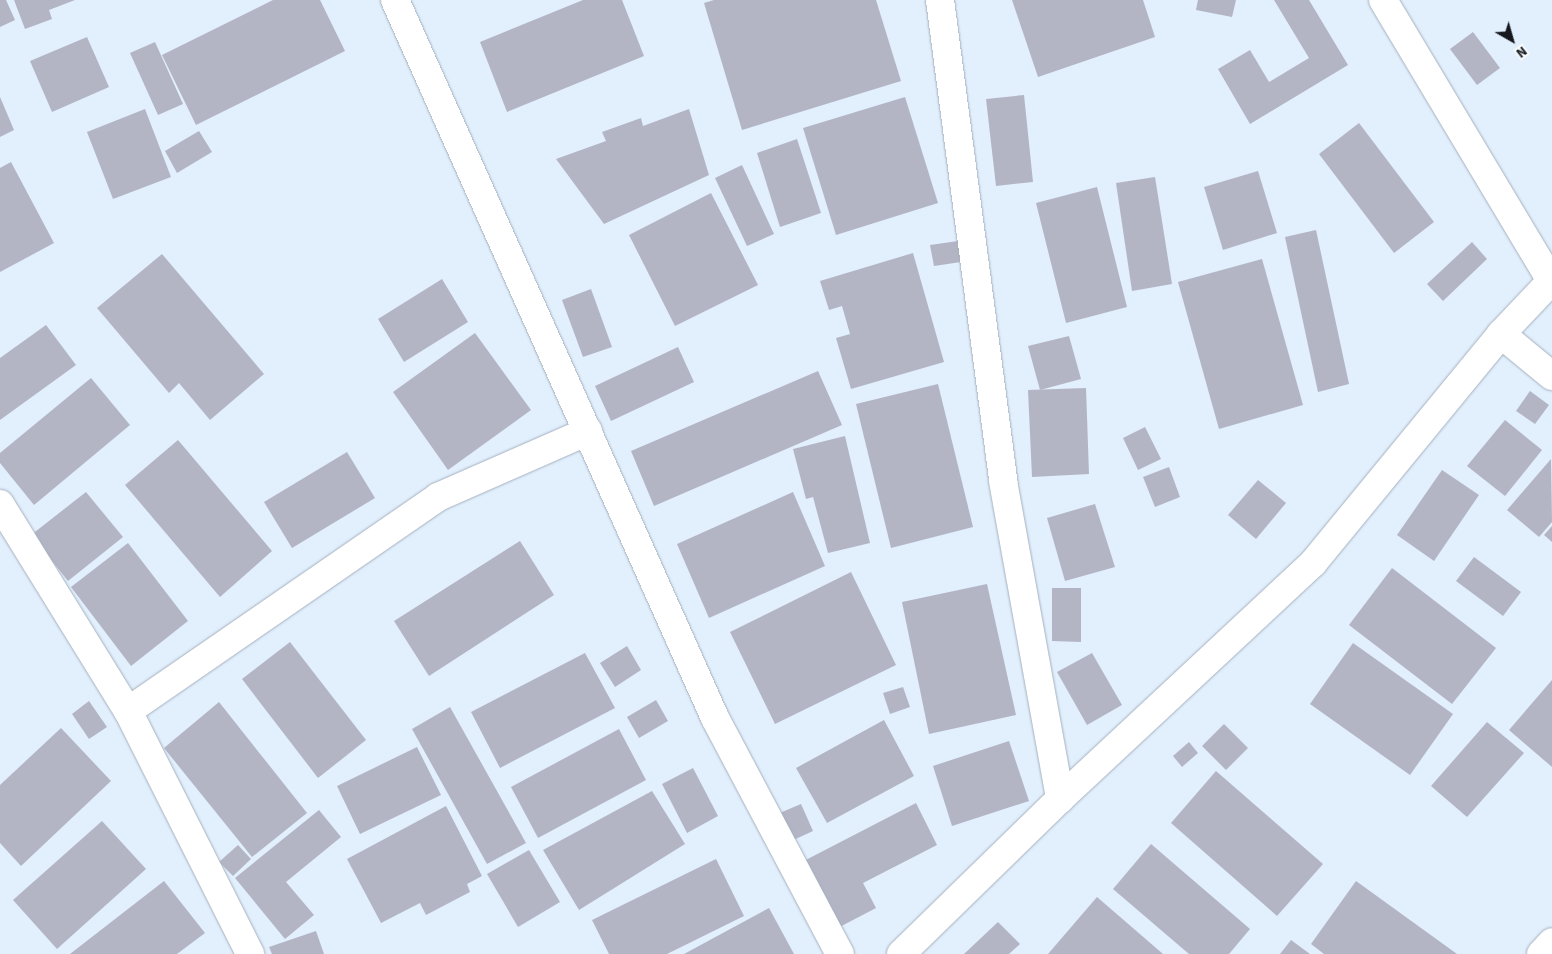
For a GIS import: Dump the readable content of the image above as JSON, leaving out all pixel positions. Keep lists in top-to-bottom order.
{
  "north": "bottom right"
}
